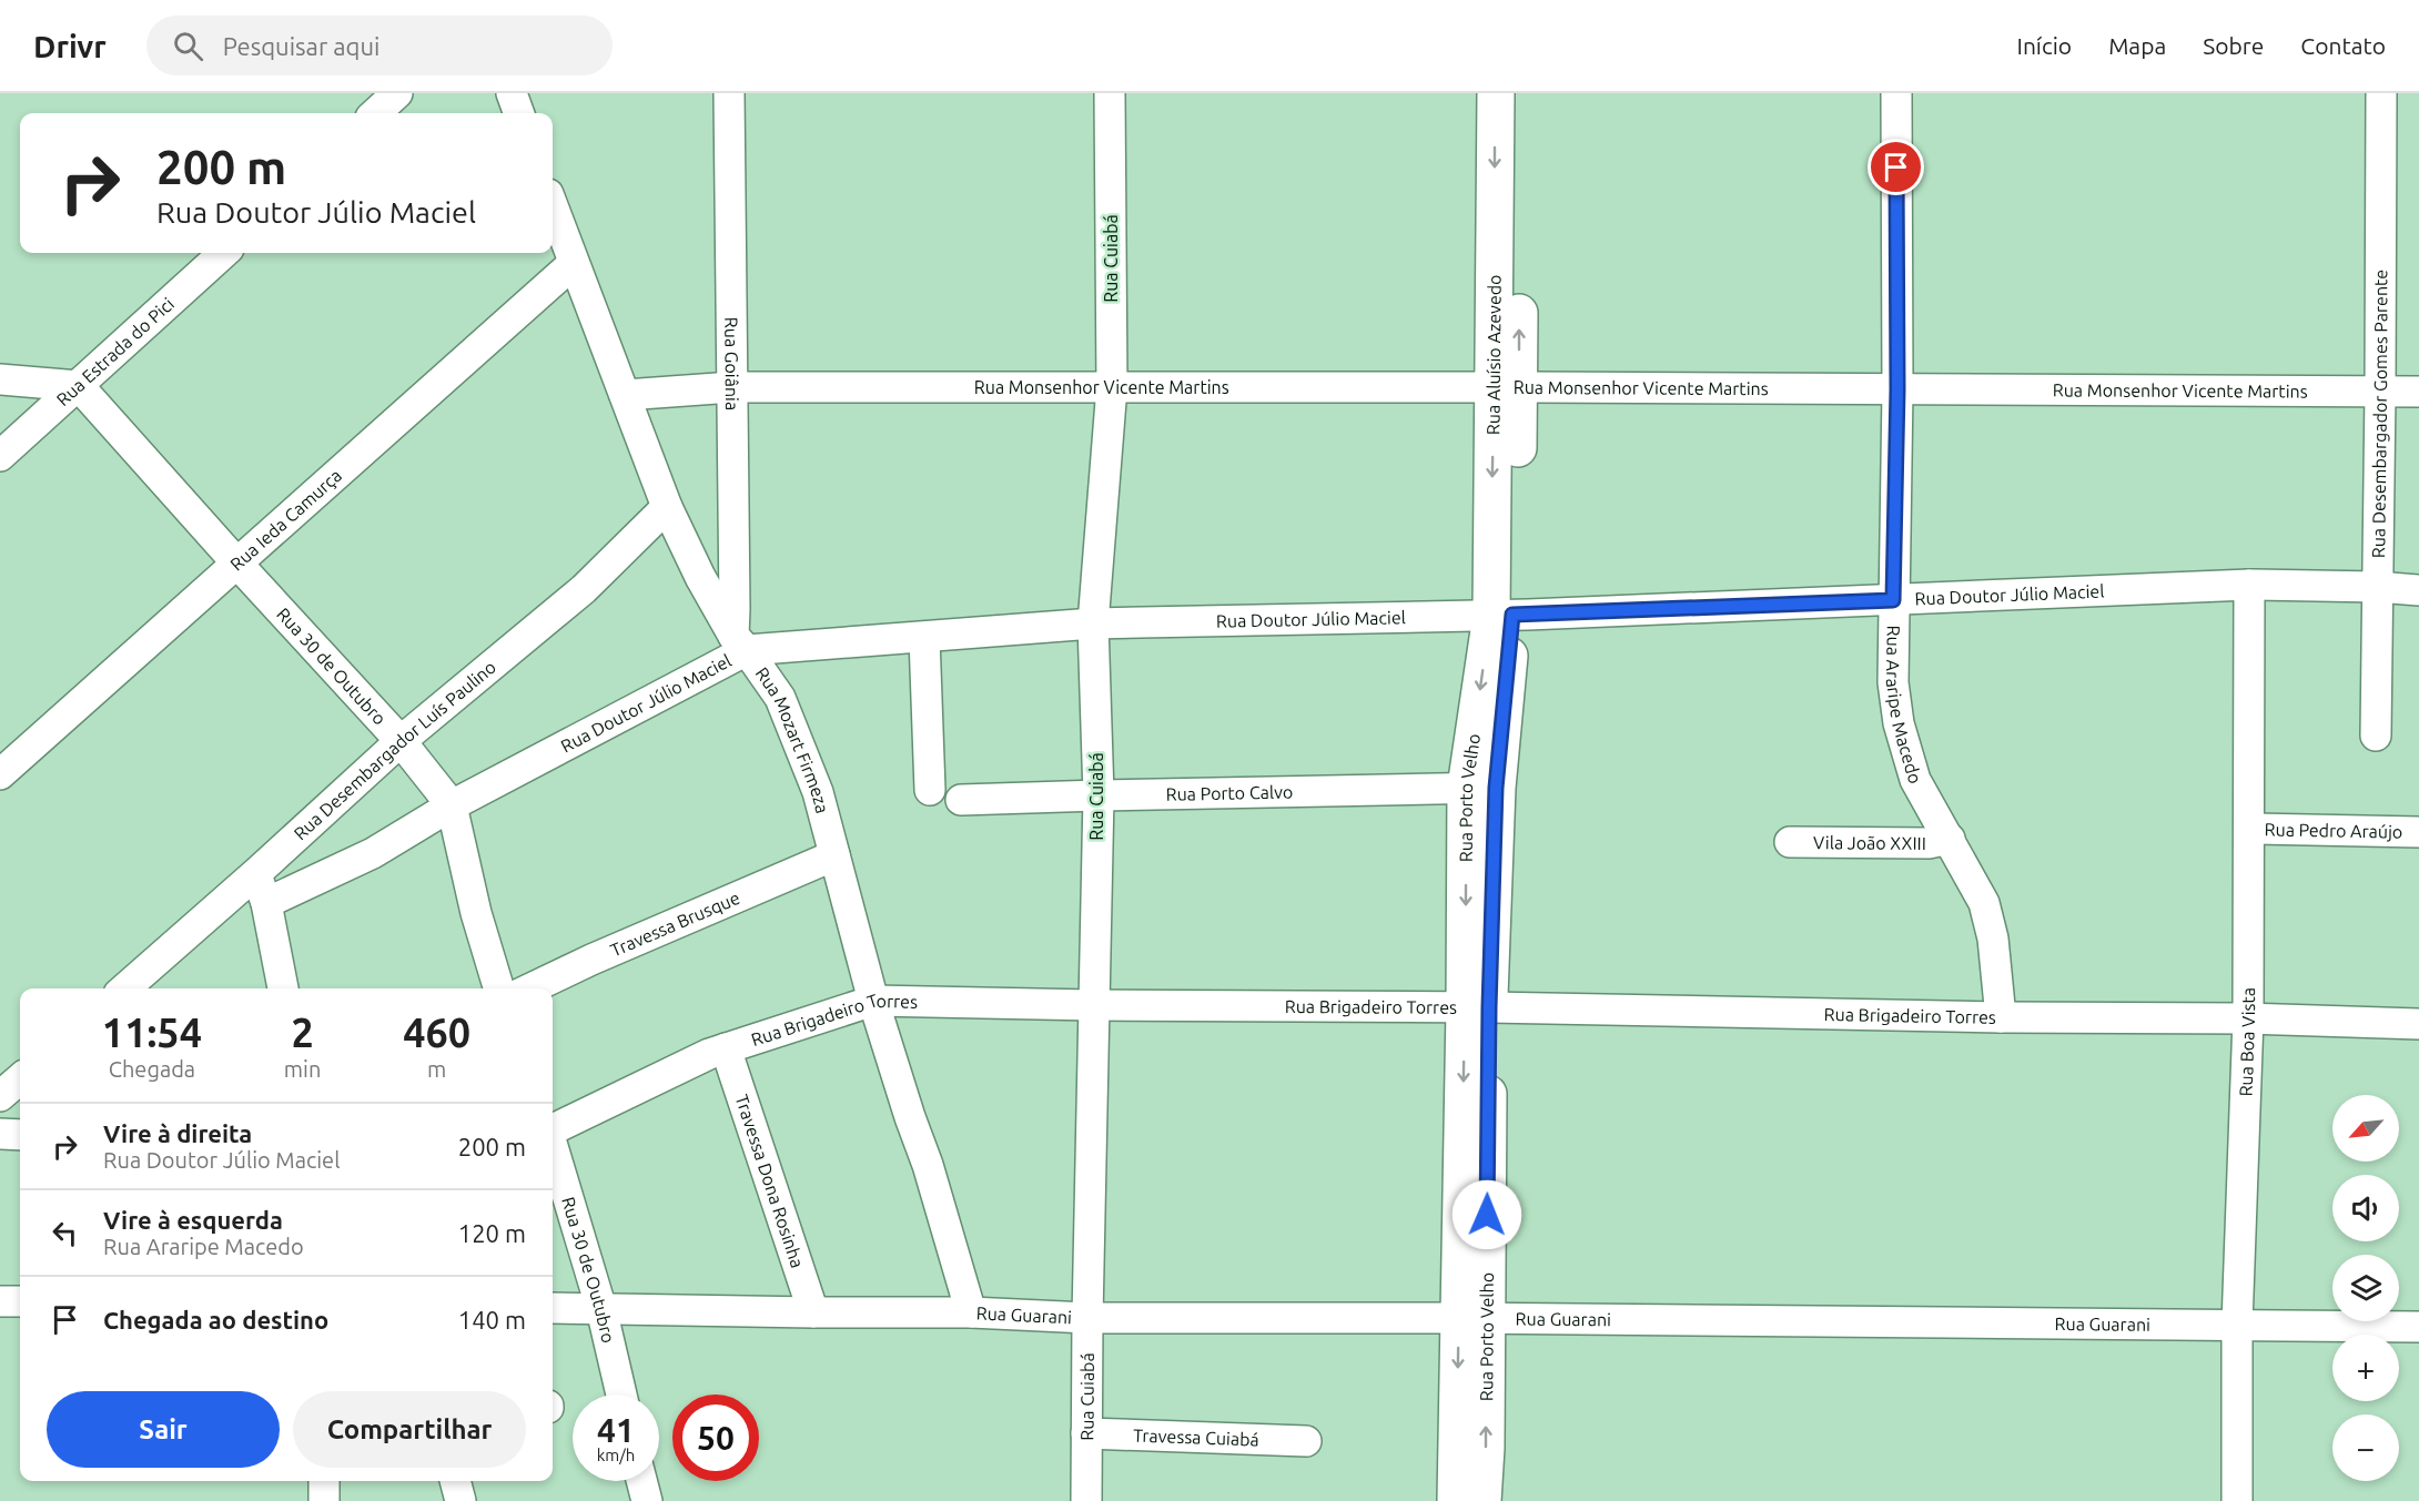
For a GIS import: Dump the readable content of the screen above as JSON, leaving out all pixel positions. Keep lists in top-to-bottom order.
{
  "streets": {
    "main road": ["Rua Aluísio Azevedo", "Rua Porto Velho"],
    "street": [
      "Rua Cuiabá",
      "Rua Estrada do Pici",
      "Rua Goiânia",
      "Rua Monsenhor Vicente Martins",
      "Rua Desembargador Gomes Parente",
      "Rua Ieda Camurça",
      "Rua Doutor Júlio Maciel",
      "Rua 30 de Outubro",
      "Rua Araripe Macedo",
      "Rua Mozart Firmeza",
      "Rua Desembargador Luís Paulino",
      "Rua Porto Calvo",
      "Rua Pedro Araújo",
      "Vila João XXIII",
      "Travessa Brusque",
      "Rua Brigadeiro Torres",
      "Rua Boa Vista",
      "Travessa Dona Rosinha",
      "Rua Guarani",
      "Travessa Cuiabá"
    ]
  },
  "crossings": [
    ["Rua Cuiabá", "Rua Monsenhor Vicente Martins"],
    ["Rua Cuiabá", "Rua Doutor Júlio Maciel"],
    ["Rua Cuiabá", "Rua Porto Calvo"],
    ["Rua Cuiabá", "Rua Brigadeiro Torres"],
    ["Rua Cuiabá", "Rua Guarani"],
    ["Rua Cuiabá", "Travessa Cuiabá"],
    ["Rua Estrada do Pici", "Rua 30 de Outubro"],
    ["Rua Aluísio Azevedo", "Rua Monsenhor Vicente Martins"],
    ["Rua Aluísio Azevedo", "Rua Doutor Júlio Maciel"],
    ["Rua Aluísio Azevedo", "Rua Porto Velho"],
    ["Rua Goiânia", "Rua Monsenhor Vicente Martins"],
    ["Rua Goiânia", "Rua Doutor Júlio Maciel"],
    ["Rua Goiânia", "Rua Mozart Firmeza"],
    ["Rua Monsenhor Vicente Martins", "Rua Desembargador Gomes Parente"],
    ["Rua Monsenhor Vicente Martins", "Rua Araripe Macedo"],
    ["Rua Monsenhor Vicente Martins", "Rua Mozart Firmeza"],
    ["Rua Desembargador Gomes Parente", "Rua Doutor Júlio Maciel"],
    ["Rua Ieda Camurça", "Rua 30 de Outubro"],
    ["Rua Ieda Camurça", "Rua Mozart Firmeza"],
    ["Rua Doutor Júlio Maciel", "Rua 30 de Outubro"],
    ["Rua Doutor Júlio Maciel", "Rua Araripe Macedo"],
    ["Rua Doutor Júlio Maciel", "Rua Mozart Firmeza"],
    ["Rua Doutor Júlio Maciel", "Rua Porto Velho"],
    ["Rua Doutor Júlio Maciel", "Rua Boa Vista"],
    ["Rua 30 de Outubro", "Rua Desembargador Luís Paulino"],
    ["Rua 30 de Outubro", "Rua Guarani"],
    ["Rua Araripe Macedo", "Vila João XXIII"],
    ["Rua Araripe Macedo", "Rua Brigadeiro Torres"],
    ["Rua Mozart Firmeza", "Rua Desembargador Luís Paulino"],
    ["Rua Mozart Firmeza", "Travessa Brusque"],
    ["Rua Mozart Firmeza", "Rua Brigadeiro Torres"],
    ["Rua Mozart Firmeza", "Rua Guarani"],
    ["Rua Porto Calvo", "Rua Porto Velho"],
    ["Rua Porto Velho", "Rua Brigadeiro Torres"],
    ["Rua Porto Velho", "Rua Guarani"],
    ["Rua Pedro Araújo", "Rua Boa Vista"],
    ["Rua Brigadeiro Torres", "Rua Boa Vista"],
    ["Rua Brigadeiro Torres", "Travessa Dona Rosinha"],
    ["Rua Boa Vista", "Rua Guarani"],
    ["Travessa Dona Rosinha", "Rua Guarani"]
  ],
  "north": "bottom left",
  "page": {
    "header": "Drivr",
    "search": "Pesquisar aqui",
    "nav": [
      "Início",
      "Mapa",
      "Sobre",
      "Contato"
    ],
    "turn": ["200 m", "Rua Doutor Júlio Maciel"],
    "eta": [
      "11:54",
      "Chegada",
      "2",
      "min",
      "460",
      "m"
    ],
    "map_buttons": ["+", "−"],
    "list": [
      {
        "name": "Vire à direita",
        "note": "Rua Doutor Júlio Maciel",
        "value": "200 m"
      },
      {
        "name": "Vire à esquerda",
        "note": "Rua Araripe Macedo",
        "value": "120 m"
      },
      {
        "name": "Chegada ao destino",
        "value": "140 m"
      }
    ],
    "buttons": ["Sair", "Compartilhar"],
    "speed": "41 km/h",
    "limit": "50"
  }
}
